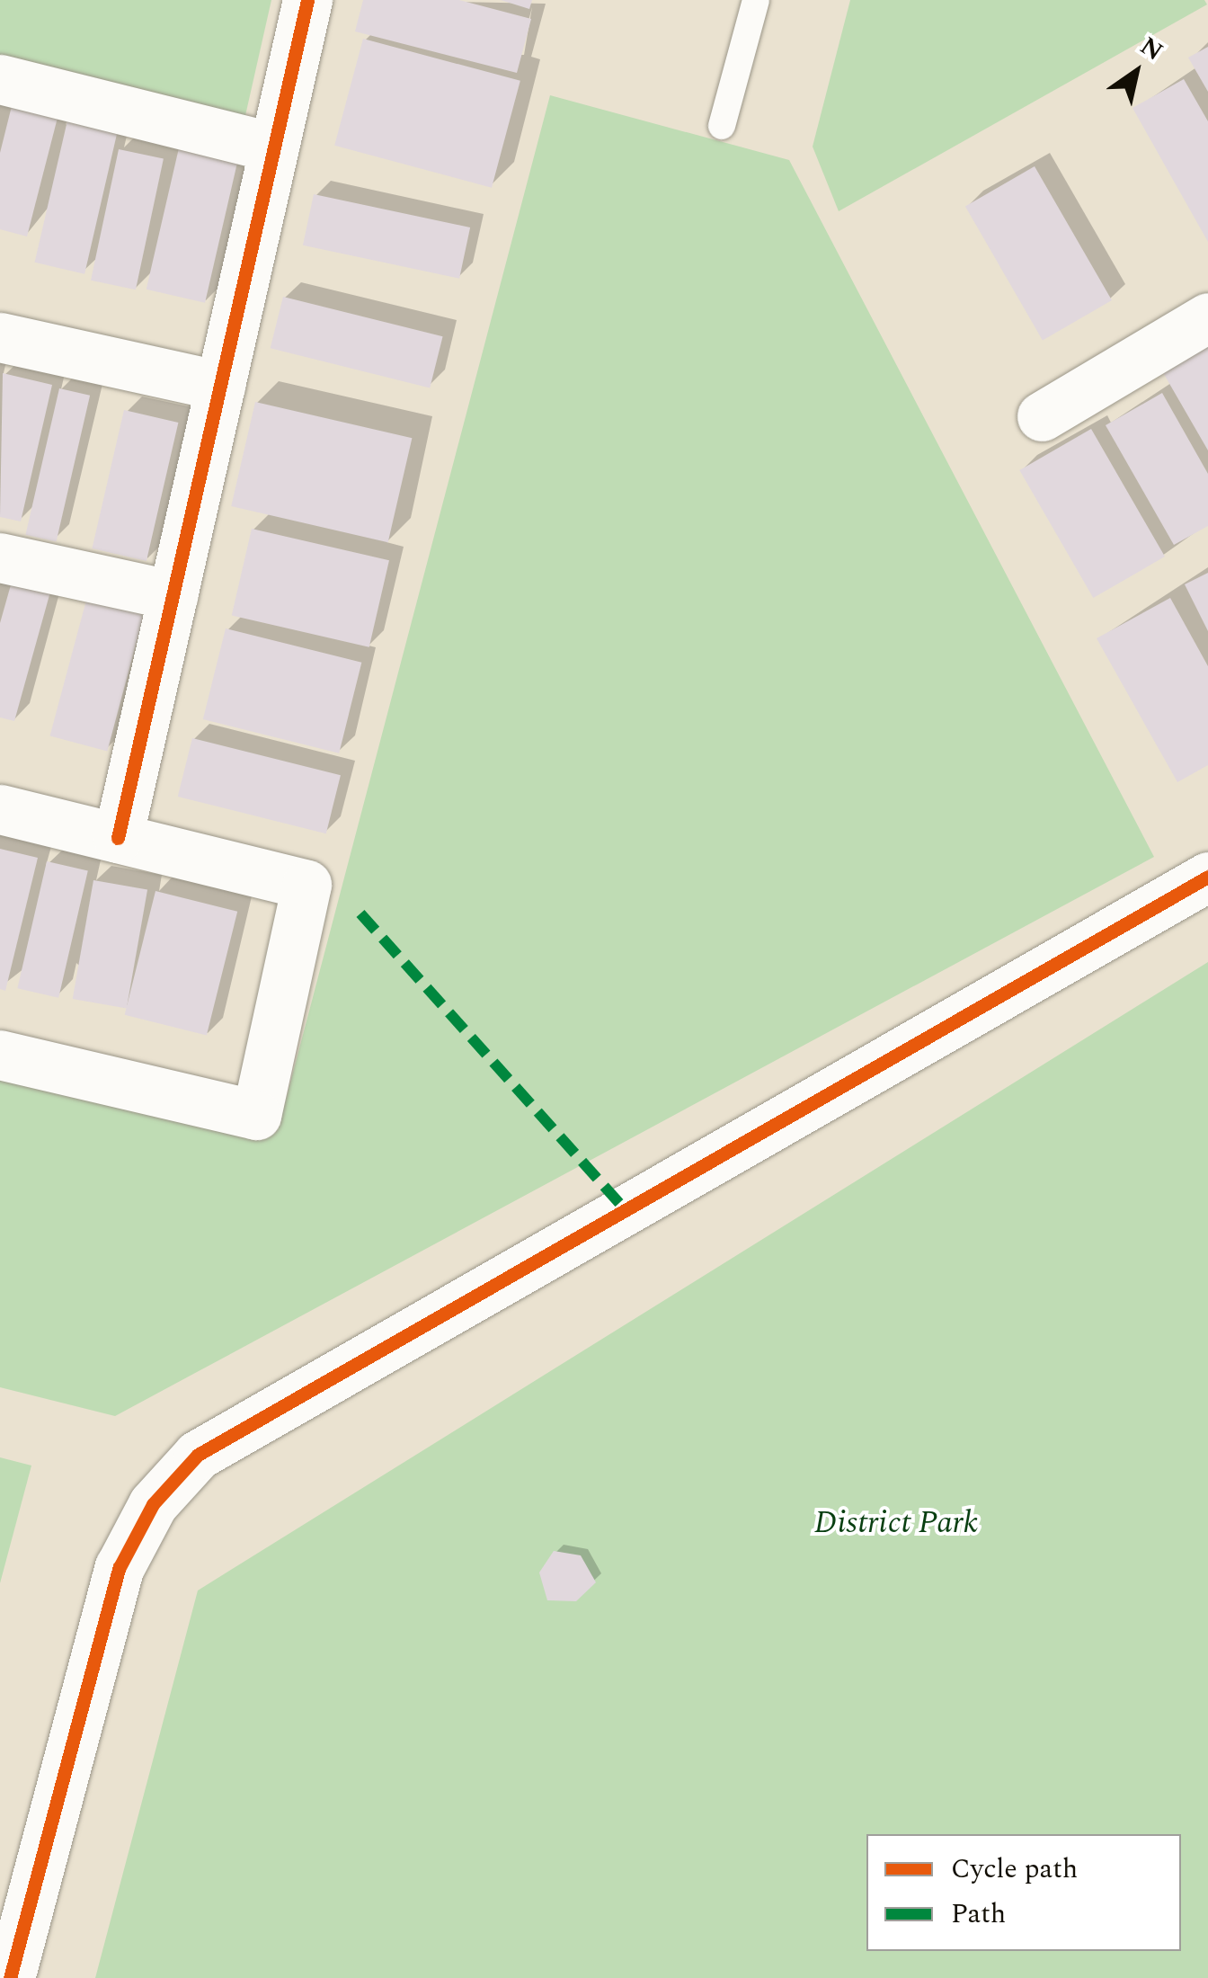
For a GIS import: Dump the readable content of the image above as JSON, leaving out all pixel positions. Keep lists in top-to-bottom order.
{
  "parks": ["District Park"],
  "legend": ["Cycle path", "Path"],
  "north": "top right"
}
